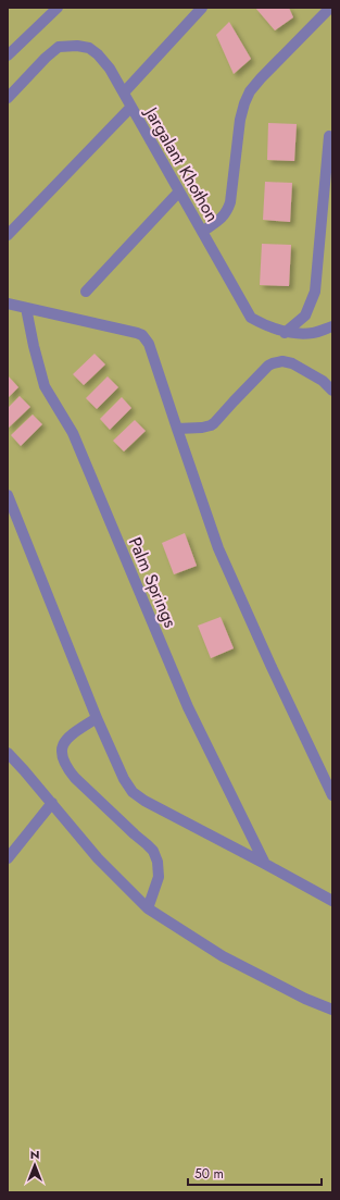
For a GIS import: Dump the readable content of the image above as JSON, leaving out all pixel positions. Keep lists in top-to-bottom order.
{
  "streets": {
    "street": ["Jargalant Khothon", "Palm Springs"]
  },
  "scale_bar": "50 m",
  "north": "top"
}
